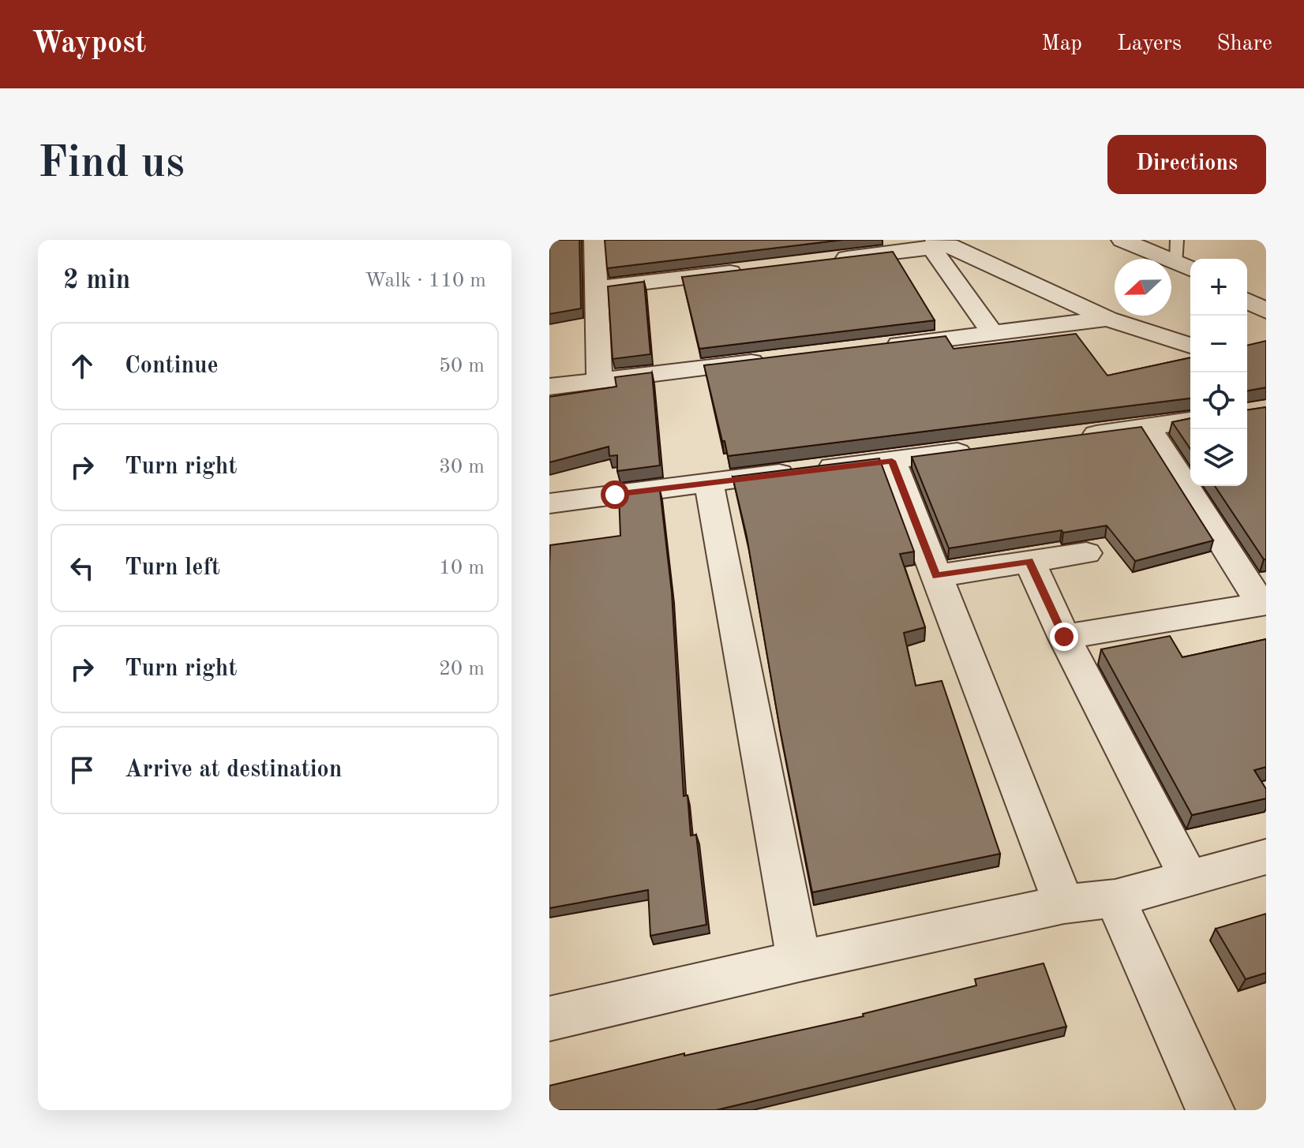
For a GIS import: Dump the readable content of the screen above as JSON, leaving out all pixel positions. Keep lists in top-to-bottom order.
{
  "north": "left",
  "page": {
    "header": "Waypost",
    "nav": ["Map", "Layers", "Share"],
    "buttons": "Directions",
    "title": "Find us",
    "heading": ["2 min", "Walk · 110 m"],
    "map_buttons": ["+", "−"],
    "list": [
      ["Continue", "50 m"],
      ["Turn right", "30 m"],
      ["Turn left", "10 m"],
      ["Turn right", "20 m"],
      "Arrive at destination"
    ]
  }
}
